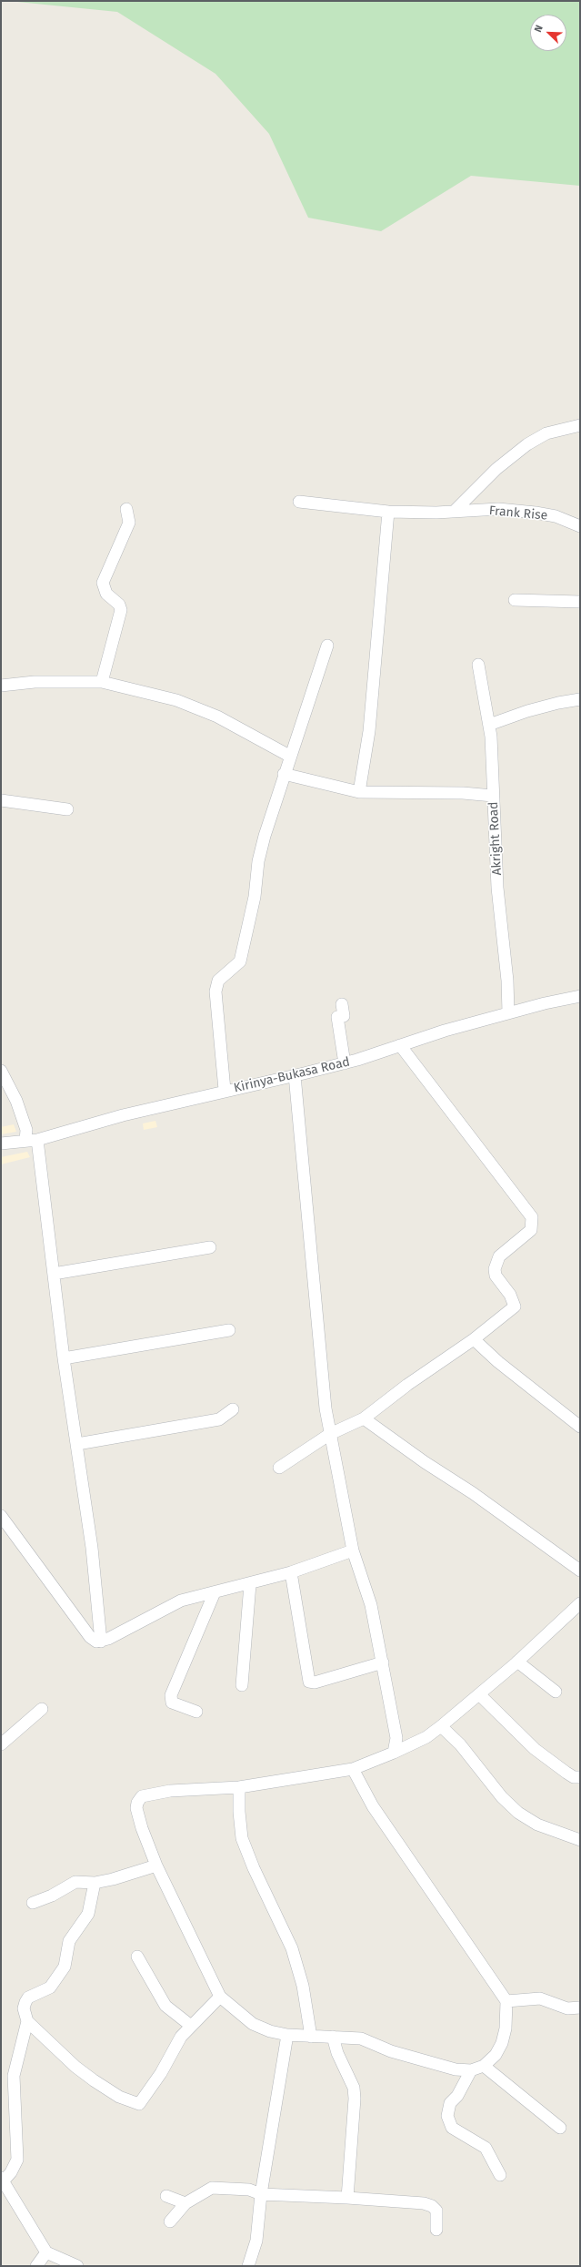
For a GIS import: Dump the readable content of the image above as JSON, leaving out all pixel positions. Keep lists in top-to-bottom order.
{
  "streets": {
    "street": ["Frank Rise", "Akright Road", "Kirinya-Bukasa Road"]
  },
  "crossings": [
    ["Akright Road", "Kirinya-Bukasa Road"]
  ],
  "north": "top left"
}
